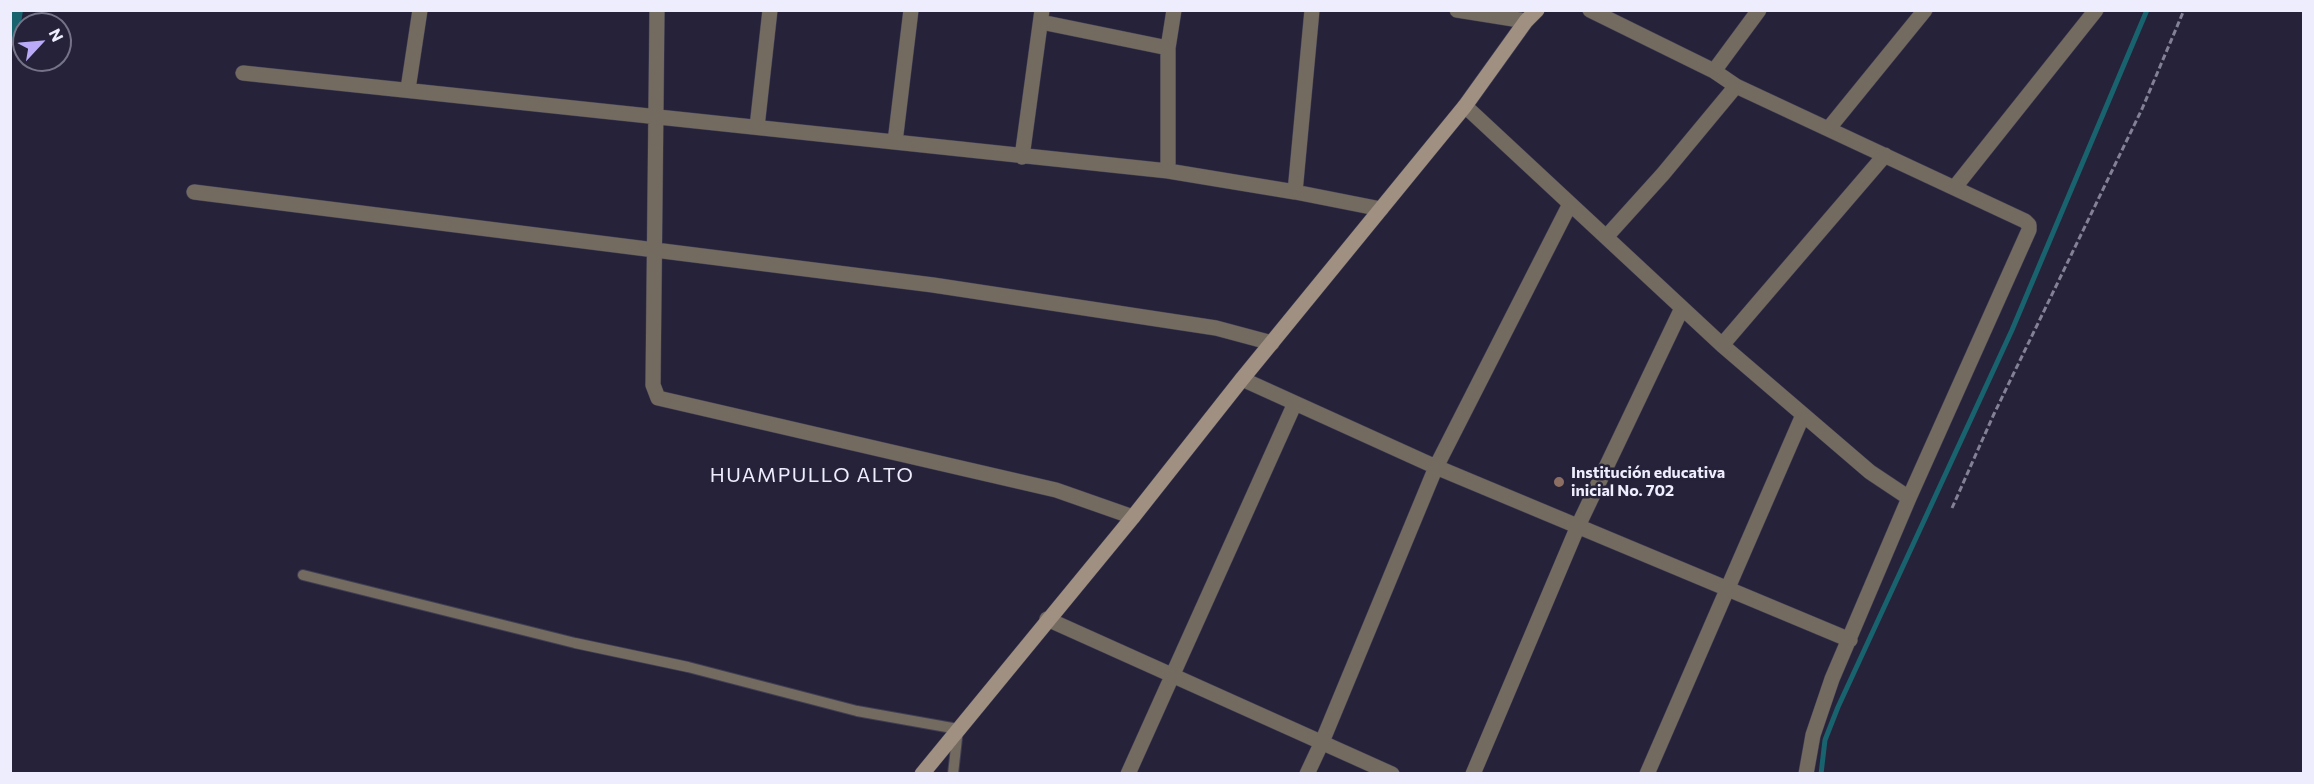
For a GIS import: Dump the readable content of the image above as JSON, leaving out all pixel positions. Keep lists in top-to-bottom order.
{
  "districts": ["HUAMPULLO ALTO"],
  "places": ["Institución educativa inicial No. 702"],
  "north": "top right"
}
